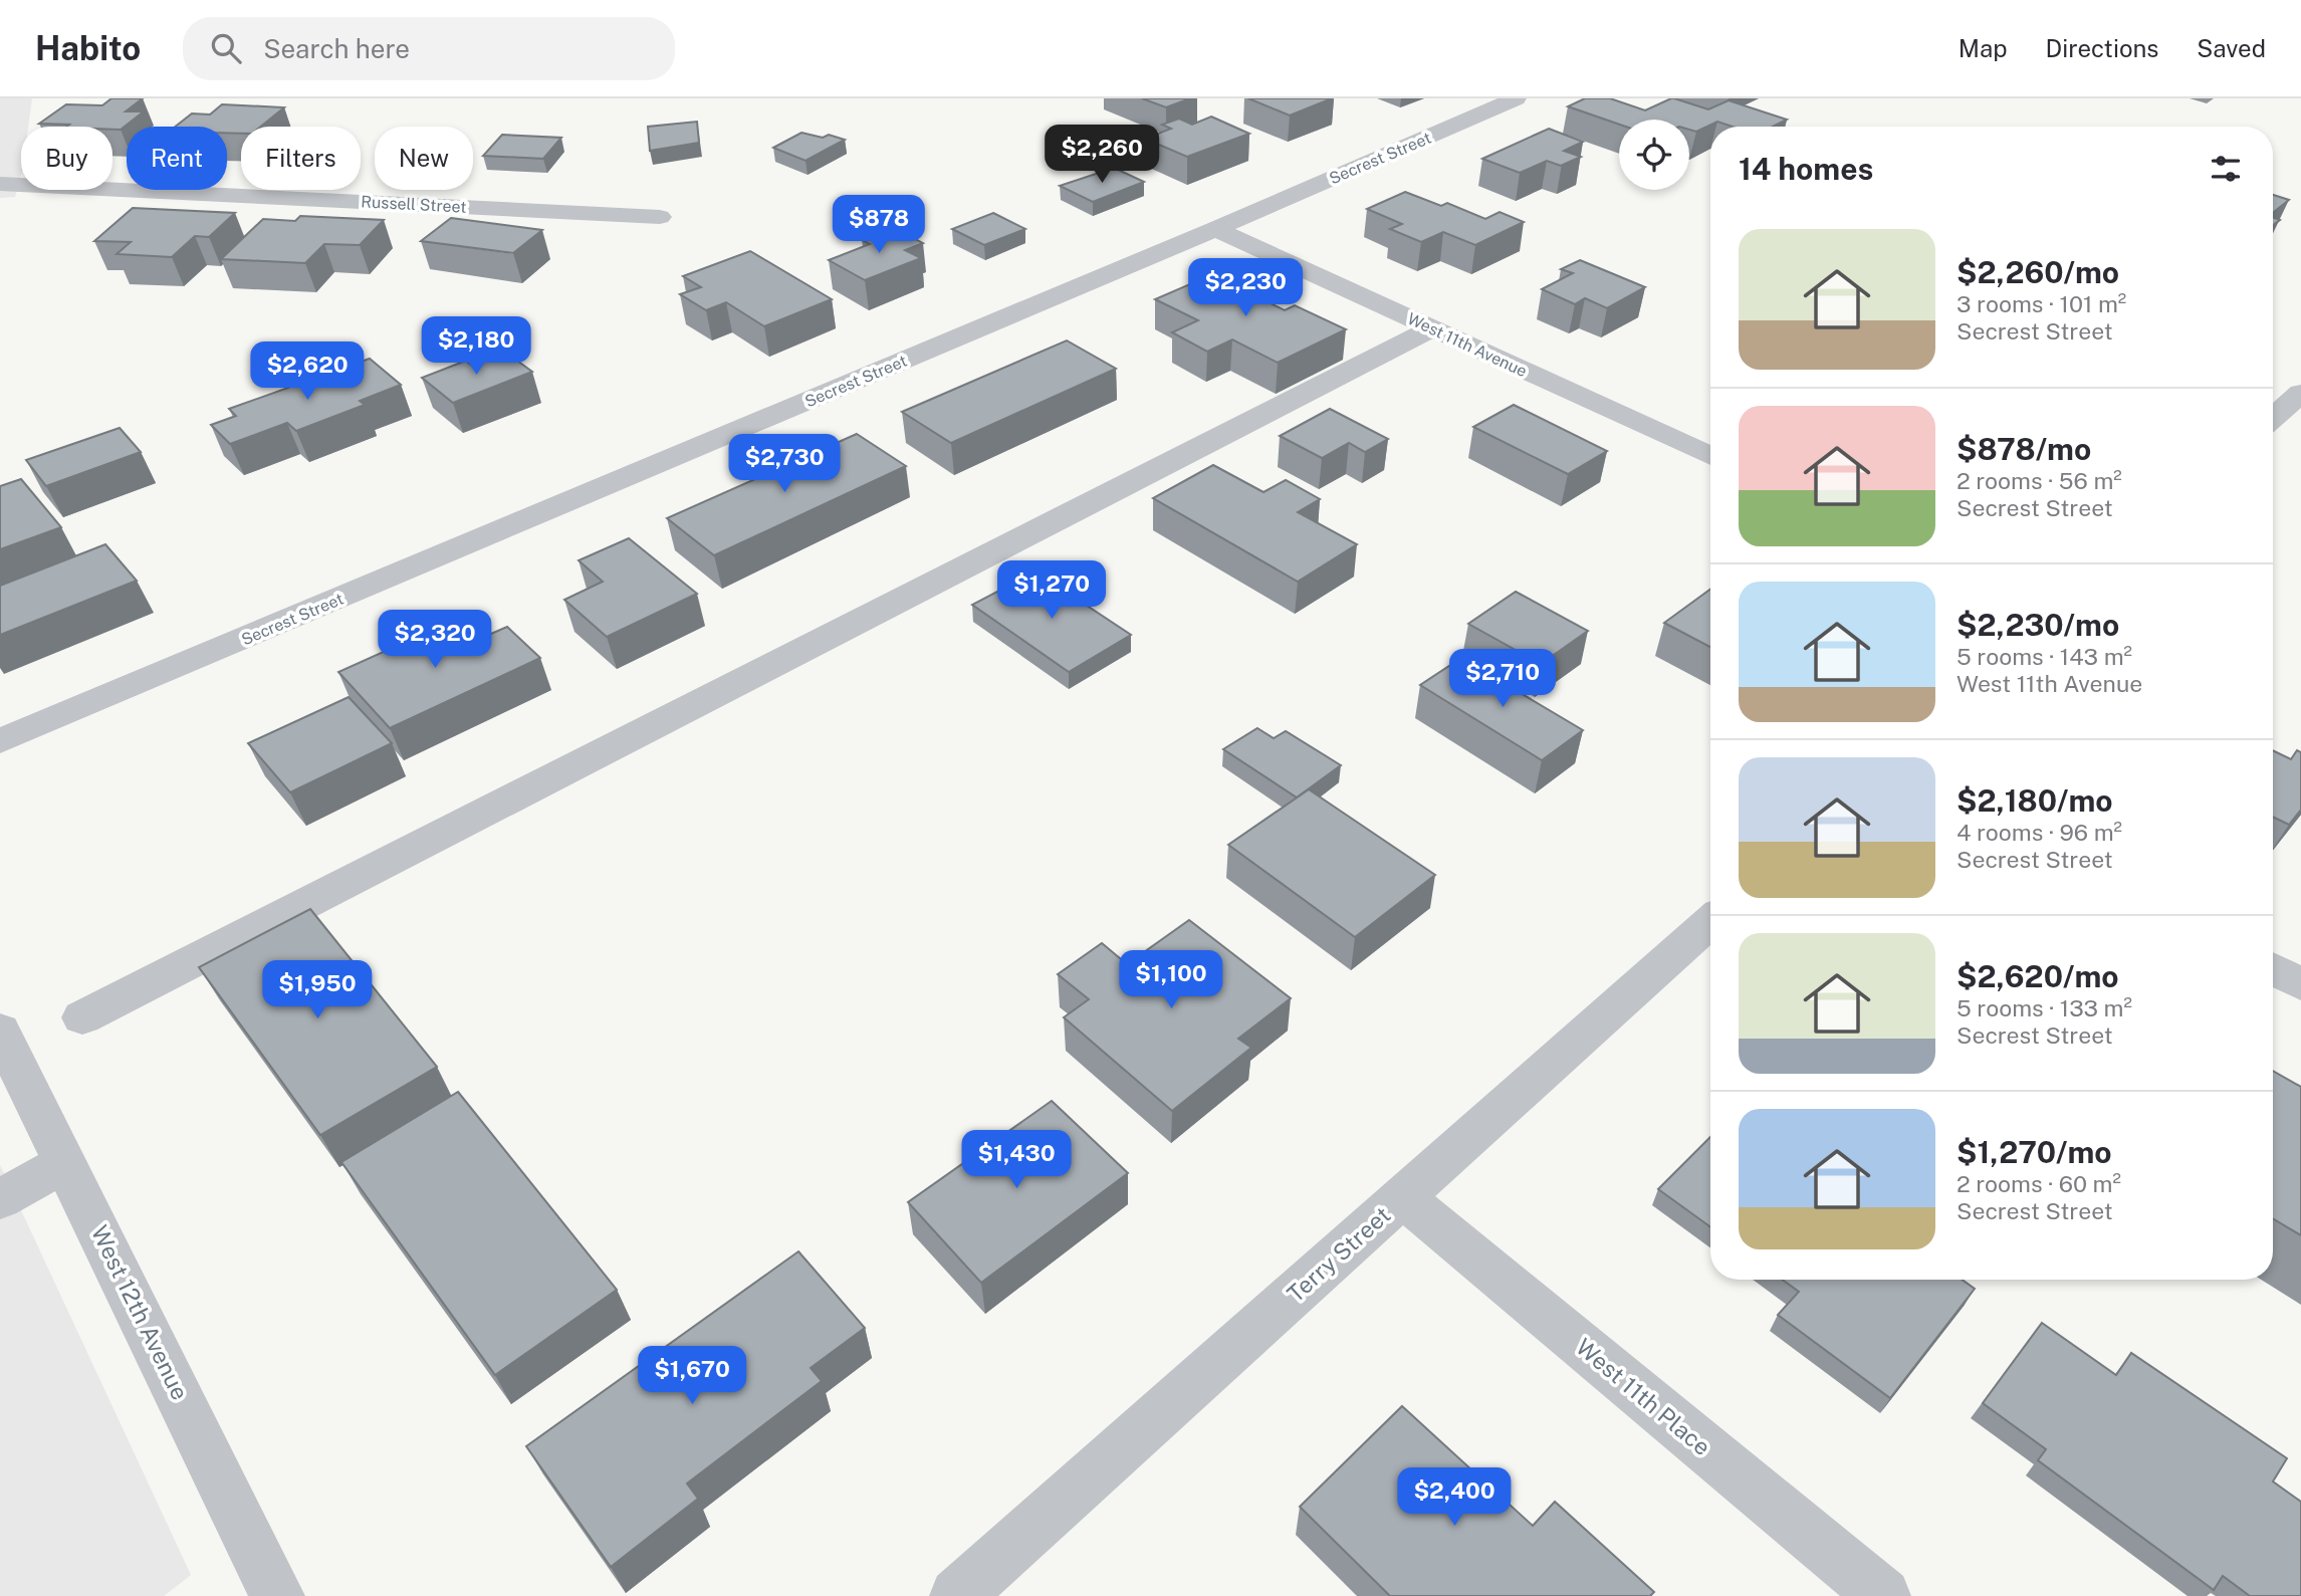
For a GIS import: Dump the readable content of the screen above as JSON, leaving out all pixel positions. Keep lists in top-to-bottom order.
{
  "streets": {
    "street": [
      "Secrest Street",
      "Russell Street",
      "West 11th Avenue",
      "Terry Street",
      "West 12th Avenue",
      "West 11th Place"
    ]
  },
  "crossings": [
    ["Secrest Street", "West 11th Avenue"],
    ["Terry Street", "West 11th Place"]
  ],
  "page": {
    "header": "Habito",
    "search": "Search here",
    "nav": ["Map", "Directions", "Saved"],
    "price": [
      "$2,260",
      "$878",
      "$2,230",
      "$2,180",
      "$2,620",
      "$2,730",
      "$1,270",
      "$2,320",
      "$2,710",
      "$1,100",
      "$1,950",
      "$1,430",
      "$1,670",
      "$2,400"
    ],
    "chip": [
      "Buy",
      "Rent",
      "Filters",
      "New"
    ],
    "heading": "14 homes",
    "list": [
      {
        "name": "$2,260/mo",
        "note": "3 rooms · 101 m² · Secrest Street"
      },
      {
        "name": "$878/mo",
        "note": "2 rooms · 56 m² · Secrest Street"
      },
      {
        "name": "$2,230/mo",
        "note": "5 rooms · 143 m² · West 11th Avenue"
      },
      {
        "name": "$2,180/mo",
        "note": "4 rooms · 96 m² · Secrest Street"
      },
      {
        "name": "$2,620/mo",
        "note": "5 rooms · 133 m² · Secrest Street"
      },
      {
        "name": "$1,270/mo",
        "note": "2 rooms · 60 m² · Secrest Street"
      }
    ]
  }
}
